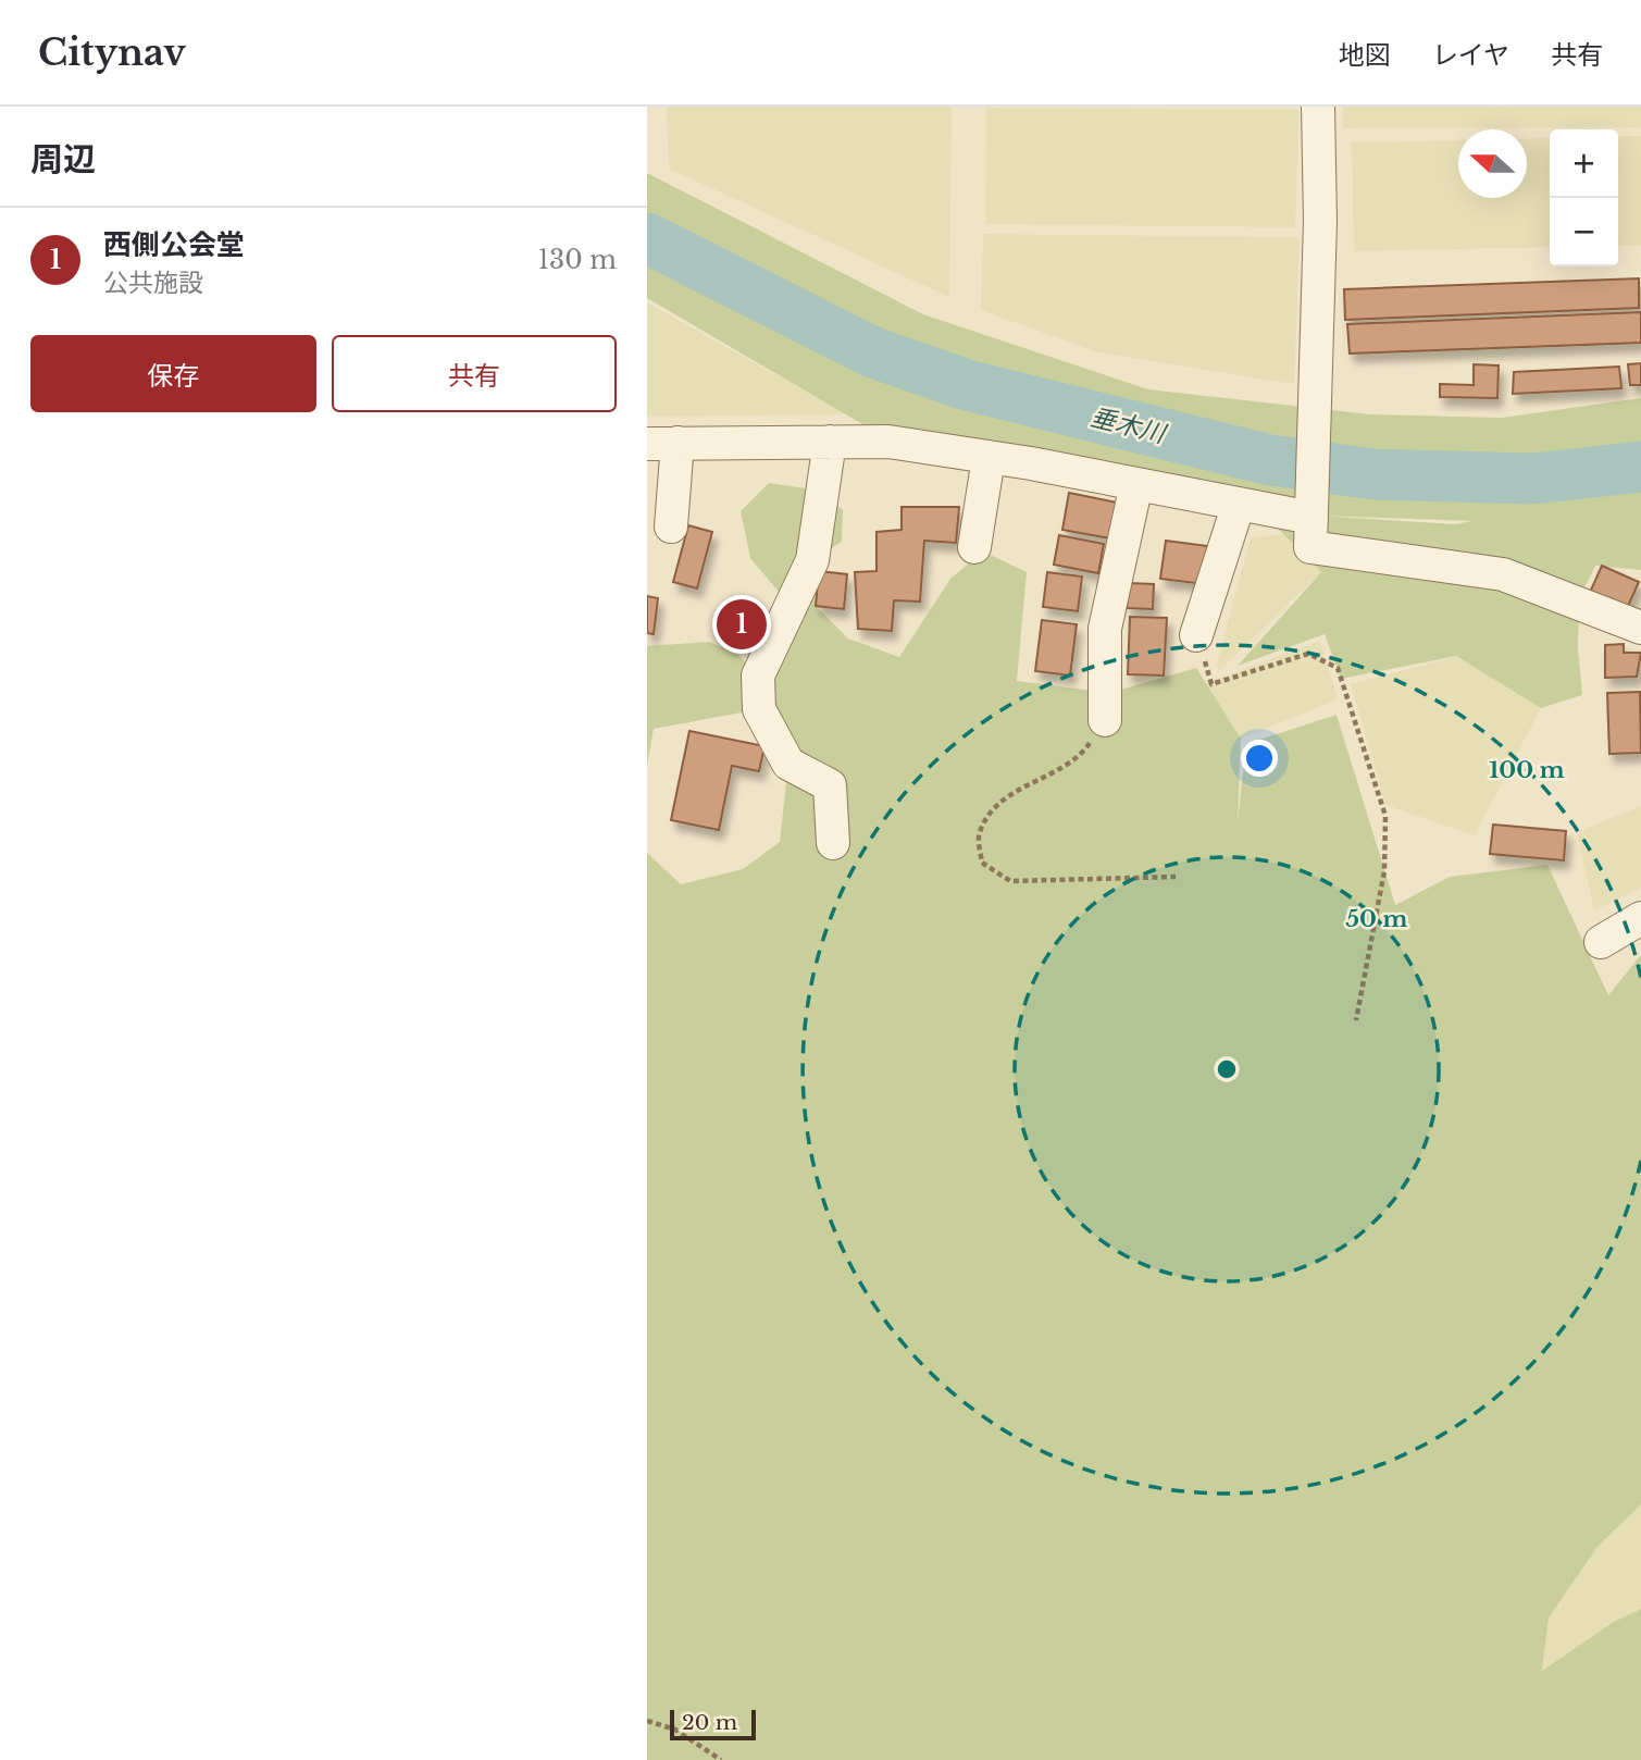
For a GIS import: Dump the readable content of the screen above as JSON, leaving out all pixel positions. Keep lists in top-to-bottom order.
{
  "water": ["垂木川"],
  "scale_bar": "20 m",
  "north": "left",
  "page": {
    "header": "Citynav",
    "nav": ["地図", "レイヤ", "共有"],
    "heading": "周辺",
    "map_buttons": ["+", "−"],
    "list": [
      {
        "mark": "1",
        "name": "西側公会堂",
        "note": "公共施設",
        "value": "130 m"
      }
    ],
    "buttons": ["保存", "共有"],
    "pins": "1",
    "scale": "20 m"
  },
  "rings": ["100 m", "50 m"]
}
